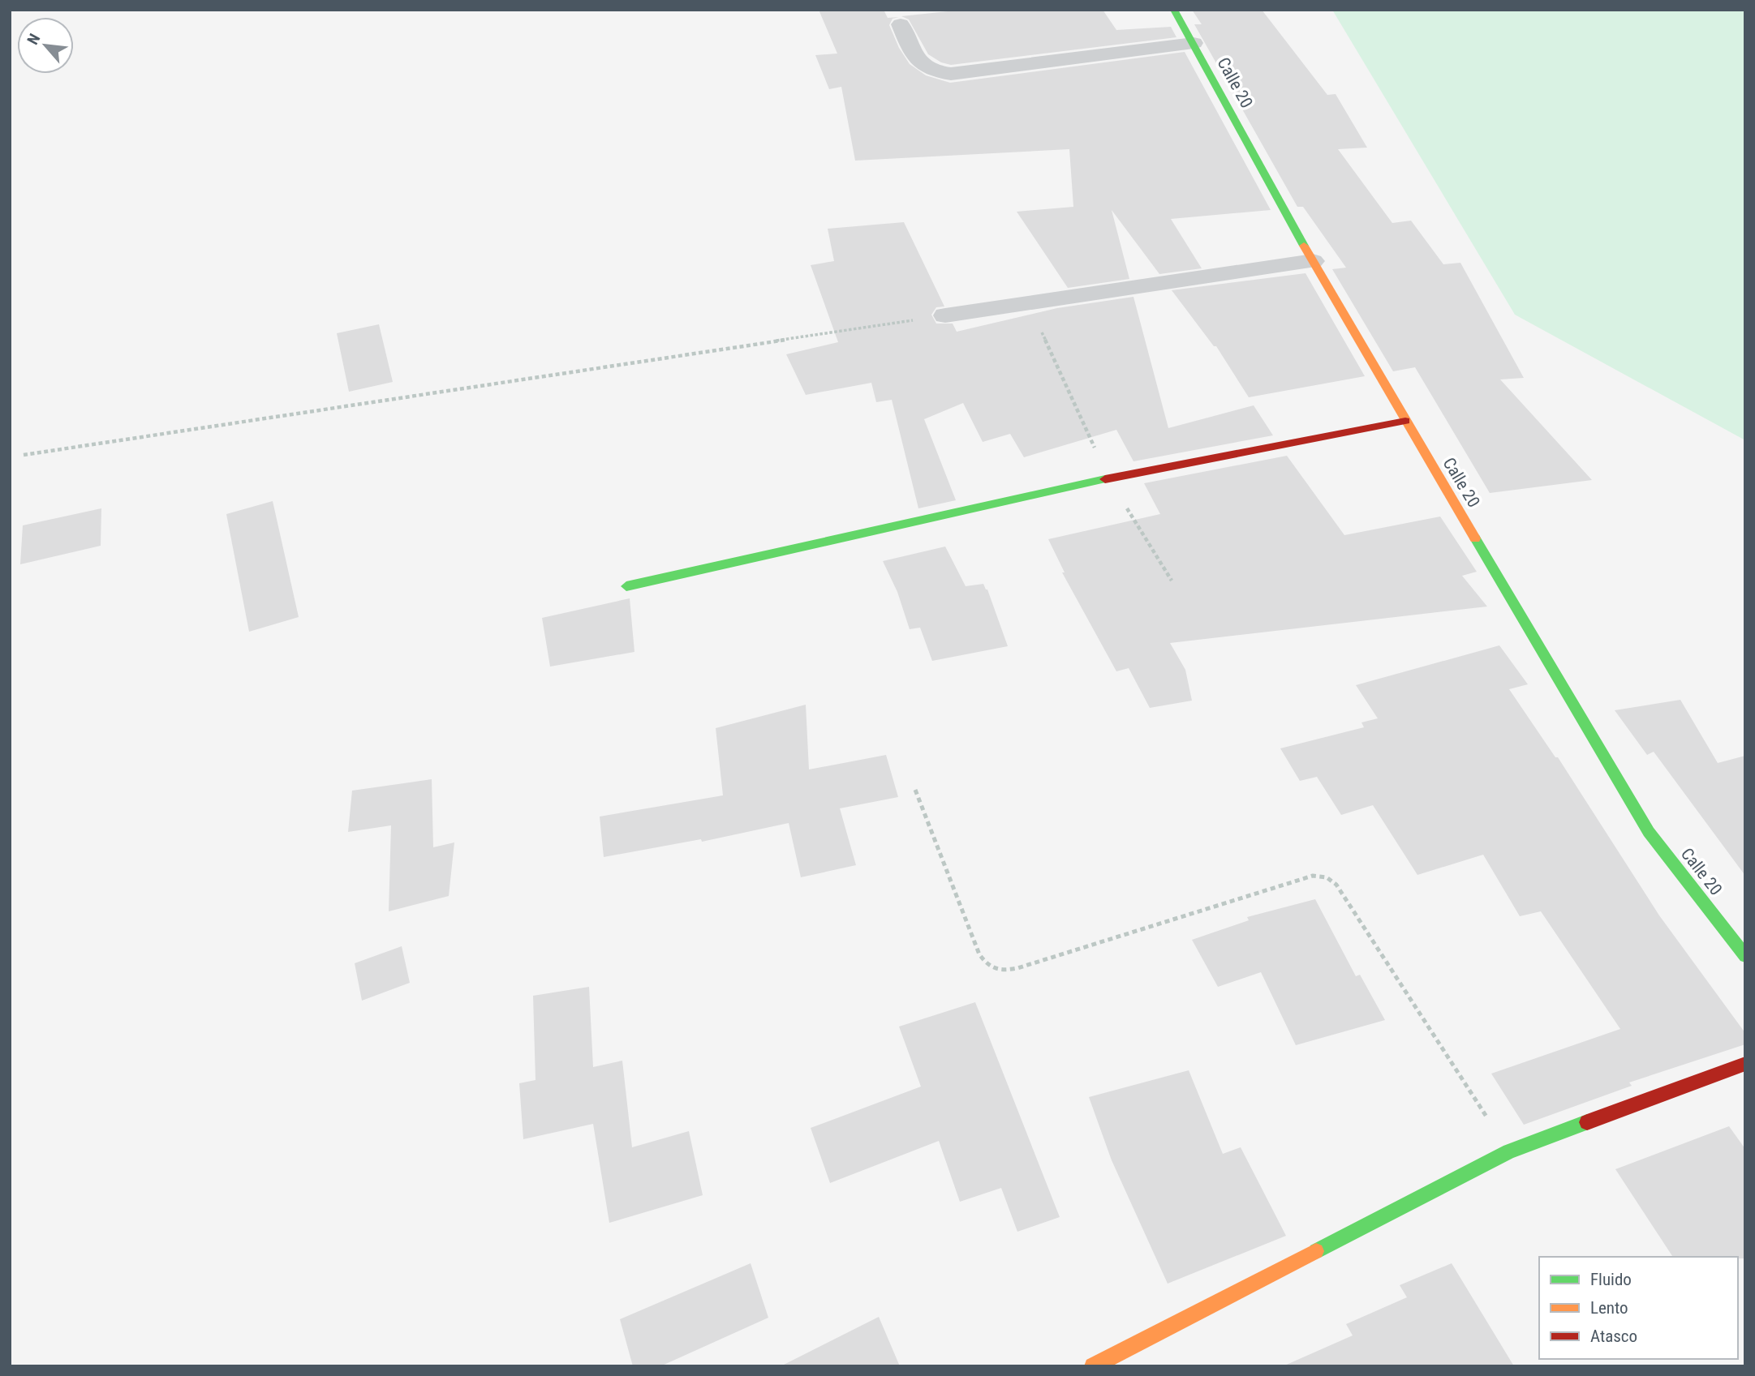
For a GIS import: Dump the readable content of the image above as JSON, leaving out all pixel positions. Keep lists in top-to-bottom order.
{
  "streets": {
    "street": ["Calle 20"]
  },
  "legend": ["Fluido", "Lento", "Atasco"],
  "north": "top left"
}
